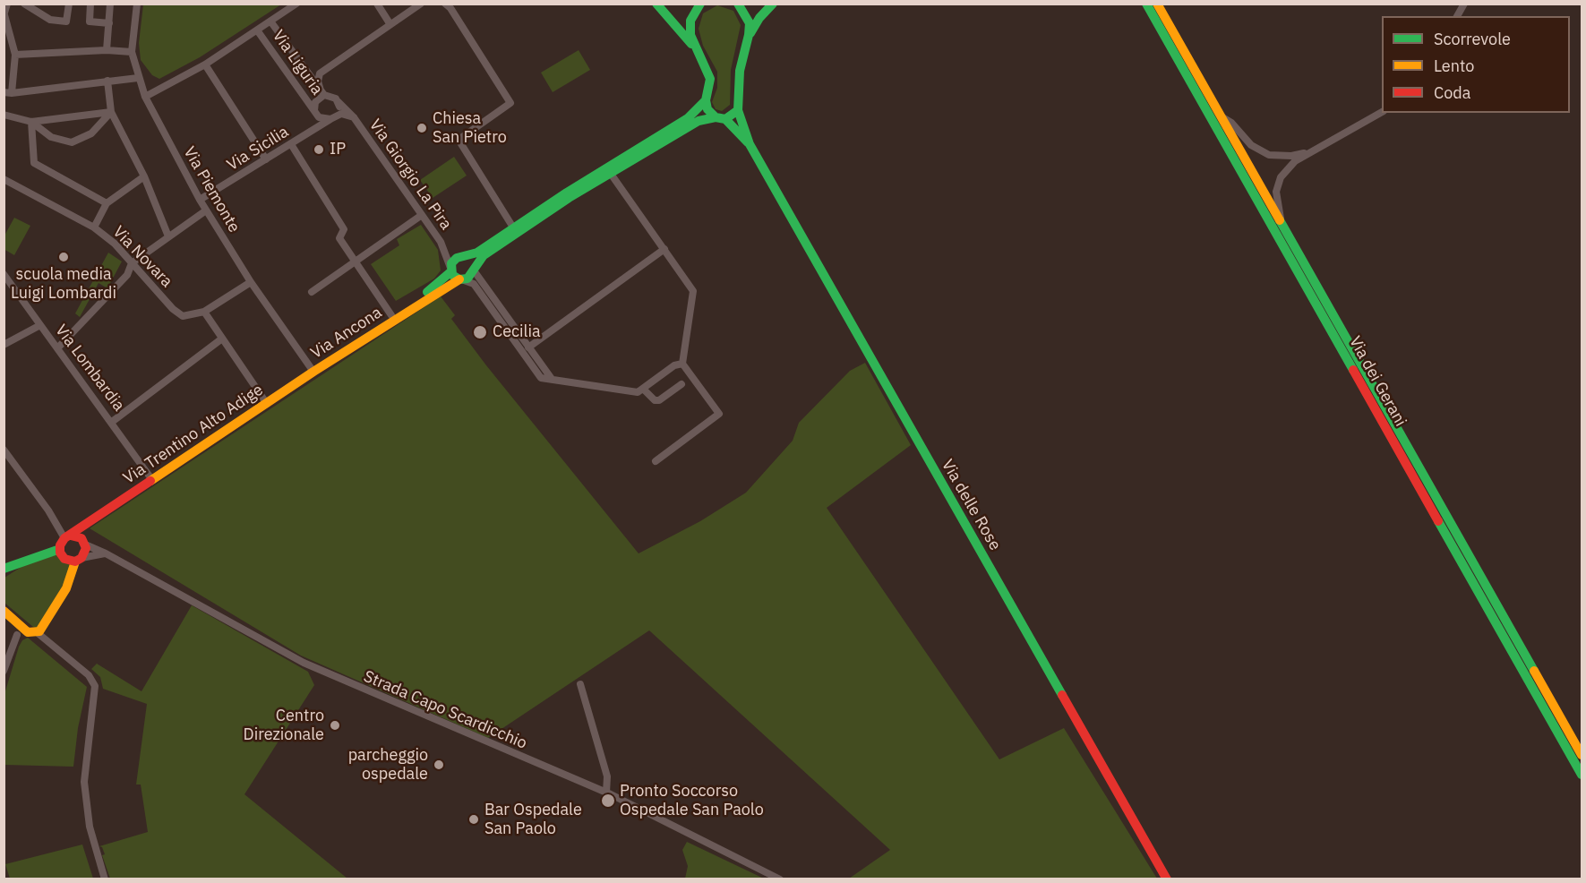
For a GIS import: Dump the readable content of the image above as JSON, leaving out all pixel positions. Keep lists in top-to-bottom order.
{
  "streets": {
    "street": [
      "Via Liguria",
      "Via Sicilia",
      "Via Giorgio La Pira",
      "Via Piemonte",
      "Via Novara",
      "Via Ancona",
      "Via Lombardia",
      "Via dei Gerani",
      "Via Trentino Alto Adige",
      "Via delle Rose",
      "Strada Capo Scardicchio"
    ]
  },
  "crossings": [
    ["Via Liguria", "Via Sicilia"],
    ["Via Liguria", "Via Giorgio La Pira"],
    ["Via Sicilia", "Via Giorgio La Pira"],
    ["Via Sicilia", "Via Piemonte"],
    ["Via Piemonte", "Via Novara"],
    ["Via Piemonte", "Via Ancona"],
    ["Via Piemonte", "Via Trentino Alto Adige"],
    ["Via Ancona", "Via Trentino Alto Adige"],
    ["Via Lombardia", "Via Trentino Alto Adige"],
    ["Via Trentino Alto Adige", "Strada Capo Scardicchio"]
  ],
  "places": [
    "Chiesa San Pietro",
    "IP",
    "scuola media Luigi Lombardi",
    "Cecilia",
    "Centro Direzionale",
    "parcheggio ospedale",
    "Pronto Soccorso Ospedale San Paolo",
    "Bar Ospedale San Paolo"
  ],
  "legend": ["Scorrevole", "Lento", "Coda"]
}
